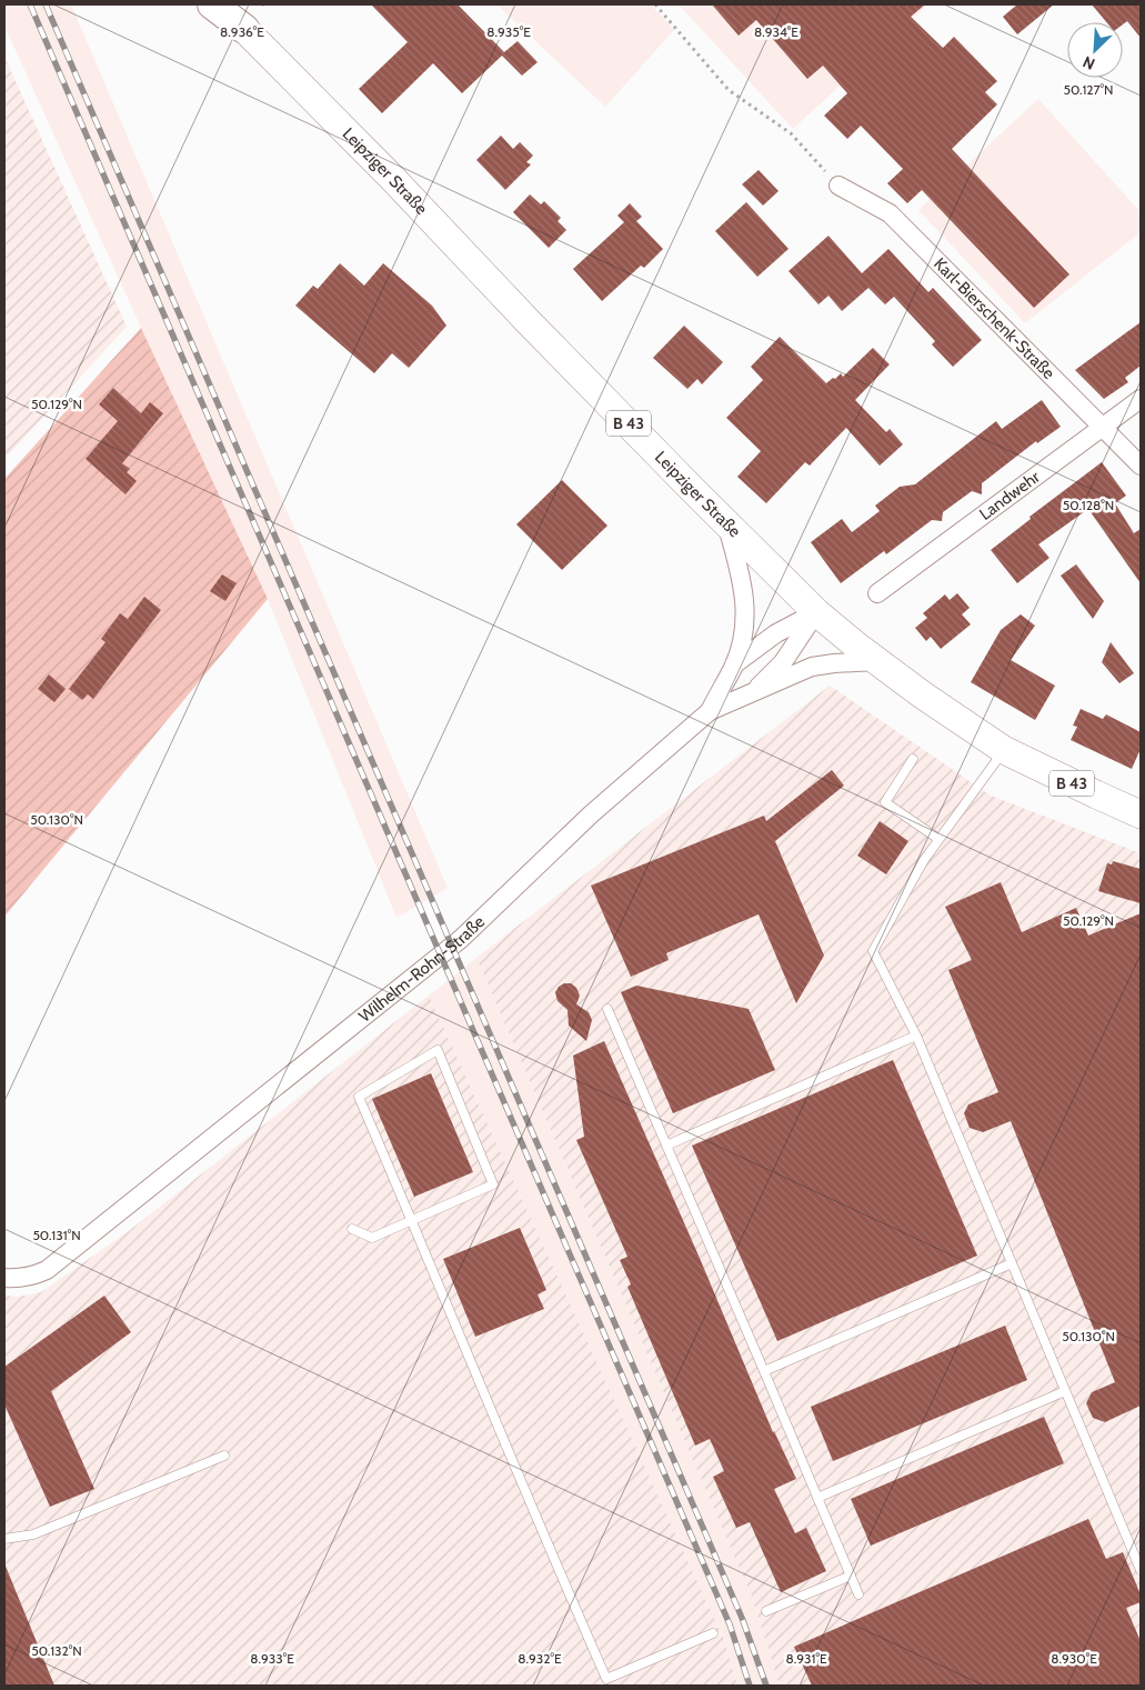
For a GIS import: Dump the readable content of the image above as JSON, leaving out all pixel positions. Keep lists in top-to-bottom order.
{
  "streets": {
    "highway": ["B 43"],
    "main road": ["Leipziger Straße"],
    "street": ["Karl-Bierschenk-Straße", "Landwehr", "Wilhelm-Rohn-Straße"]
  },
  "crossings": [
    ["Leipziger Straße", "B 43"],
    ["Leipziger Straße", "Wilhelm-Rohn-Straße"],
    ["Karl-Bierschenk-Straße", "Landwehr"]
  ],
  "north": "bottom left",
  "coordinates": [
    "8.936°E",
    "8.935°E",
    "8.934°E",
    "50.127°N",
    "50.129°N",
    "50.128°N",
    "50.130°N",
    "50.131°N",
    "50.132°N",
    "8.933°E",
    "8.932°E",
    "8.931°E",
    "8.930°E"
  ]
}
